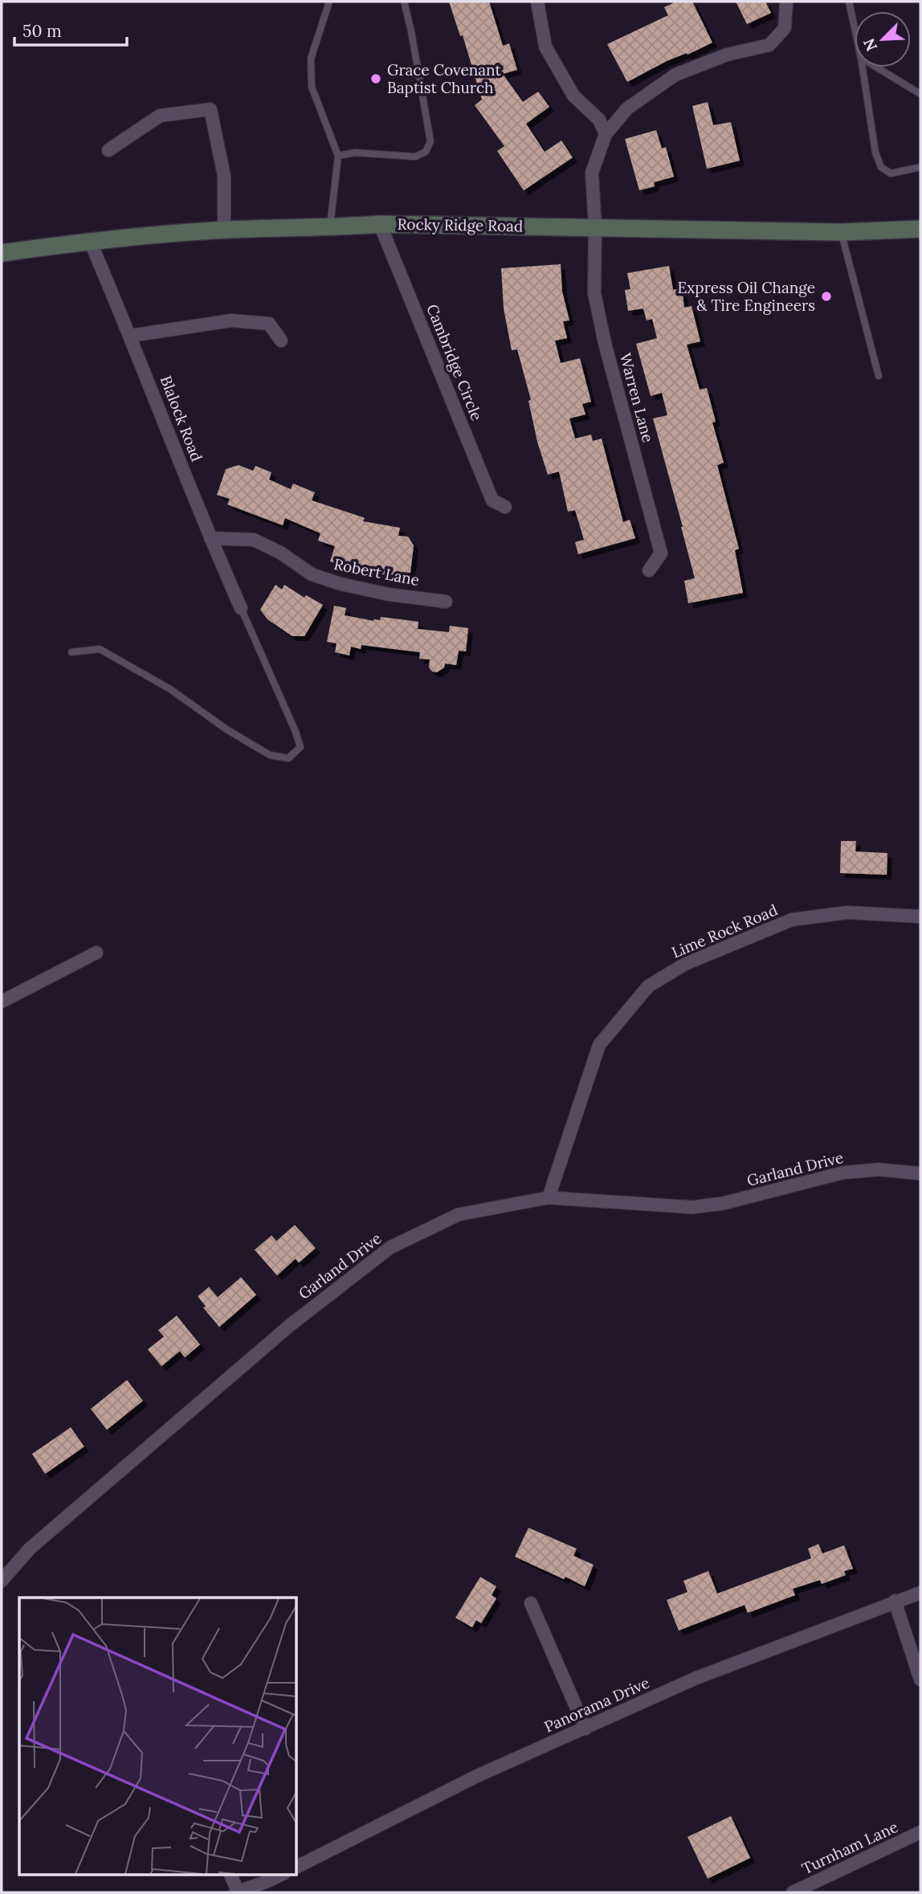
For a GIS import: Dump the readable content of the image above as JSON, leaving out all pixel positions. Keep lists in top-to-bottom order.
{
  "streets": {
    "main road": ["Rocky Ridge Road"],
    "street": [
      "Cambridge Circle",
      "Warren Lane",
      "Blalock Road",
      "Robert Lane",
      "Lime Rock Road",
      "Garland Drive",
      "Panorama Drive",
      "Turnham Lane"
    ]
  },
  "crossings": [
    ["Rocky Ridge Road", "Cambridge Circle"],
    ["Rocky Ridge Road", "Warren Lane"],
    ["Rocky Ridge Road", "Blalock Road"],
    ["Blalock Road", "Robert Lane"],
    ["Lime Rock Road", "Garland Drive"]
  ],
  "places": ["Grace Covenant Baptist Church", "Express Oil Change & Tire Engineers"],
  "scale_bar": "50 m",
  "north": "bottom left"
}
